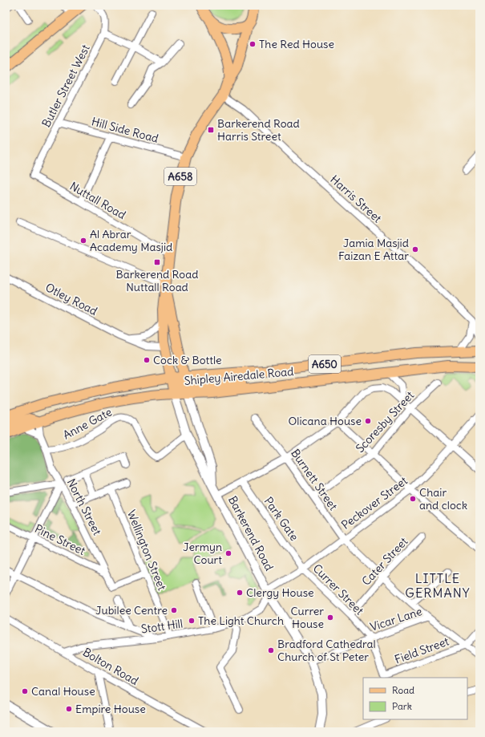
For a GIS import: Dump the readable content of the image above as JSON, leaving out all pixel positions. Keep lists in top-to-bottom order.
{
  "streets": {
    "main road": [
      "A658",
      "A650",
      "Shipley Airedale Road",
      "Barkerend Road"
    ],
    "street": [
      "Butler Street West",
      "Hill Side Road",
      "Harris Street",
      "Nuttall Road",
      "Otley Road",
      "Scoresby Street",
      "Anne Gate",
      "Burnett Street",
      "Peckover Street",
      "North Street",
      "Park Gate",
      "Pine Street",
      "Wellington Street",
      "Cater Street",
      "Currer Street",
      "Vicar Lane",
      "Stott Hill",
      "Field Street",
      "Bolton Road"
    ]
  },
  "crossings": [
    ["Butler Street West", "Hill Side Road"],
    ["Butler Street West", "Nuttall Road"],
    ["Hill Side Road", "Barkerend Road"],
    ["Harris Street", "Barkerend Road"],
    ["Nuttall Road", "Barkerend Road"],
    ["Otley Road", "Barkerend Road"],
    ["Shipley Airedale Road", "North Street"],
    ["Shipley Airedale Road", "Barkerend Road"],
    ["Scoresby Street", "Burnett Street"],
    ["Anne Gate", "North Street"],
    ["Anne Gate", "Barkerend Road"],
    ["Burnett Street", "Peckover Street"],
    ["Burnett Street", "Cater Street"],
    ["Burnett Street", "Vicar Lane"],
    ["Peckover Street", "Park Gate"],
    ["Peckover Street", "Barkerend Road"],
    ["Peckover Street", "Currer Street"],
    ["Peckover Street", "Stott Hill"],
    ["North Street", "Pine Street"],
    ["North Street", "Wellington Street"],
    ["Park Gate", "Currer Street"],
    ["Barkerend Road", "Vicar Lane"],
    ["Barkerend Road", "Stott Hill"],
    ["Wellington Street", "Stott Hill"],
    ["Cater Street", "Currer Street"],
    ["Currer Street", "Vicar Lane"],
    ["Currer Street", "Field Street"],
    ["Vicar Lane", "Field Street"],
    ["Stott Hill", "Bolton Road"]
  ],
  "districts": ["LITTLE GERMANY"],
  "places": {
    "other": [
      "The Red House",
      "Al Abrar Academy Masjid",
      "Jamia Masjid Faizan E Attar",
      "Cock & Bottle",
      "Olicana House",
      "Chair and clock",
      "Jermyn Court",
      "Clergy House",
      "Jubilee Centre",
      "Currer House",
      "The Light Church",
      "Bradford Cathedral Church of St Peter",
      "Canal House",
      "Empire House"
    ],
    "transit": ["Barkerend Road Harris Street", "Barkerend Road Nuttall Road"]
  },
  "legend": ["Road", "Park"]
}
